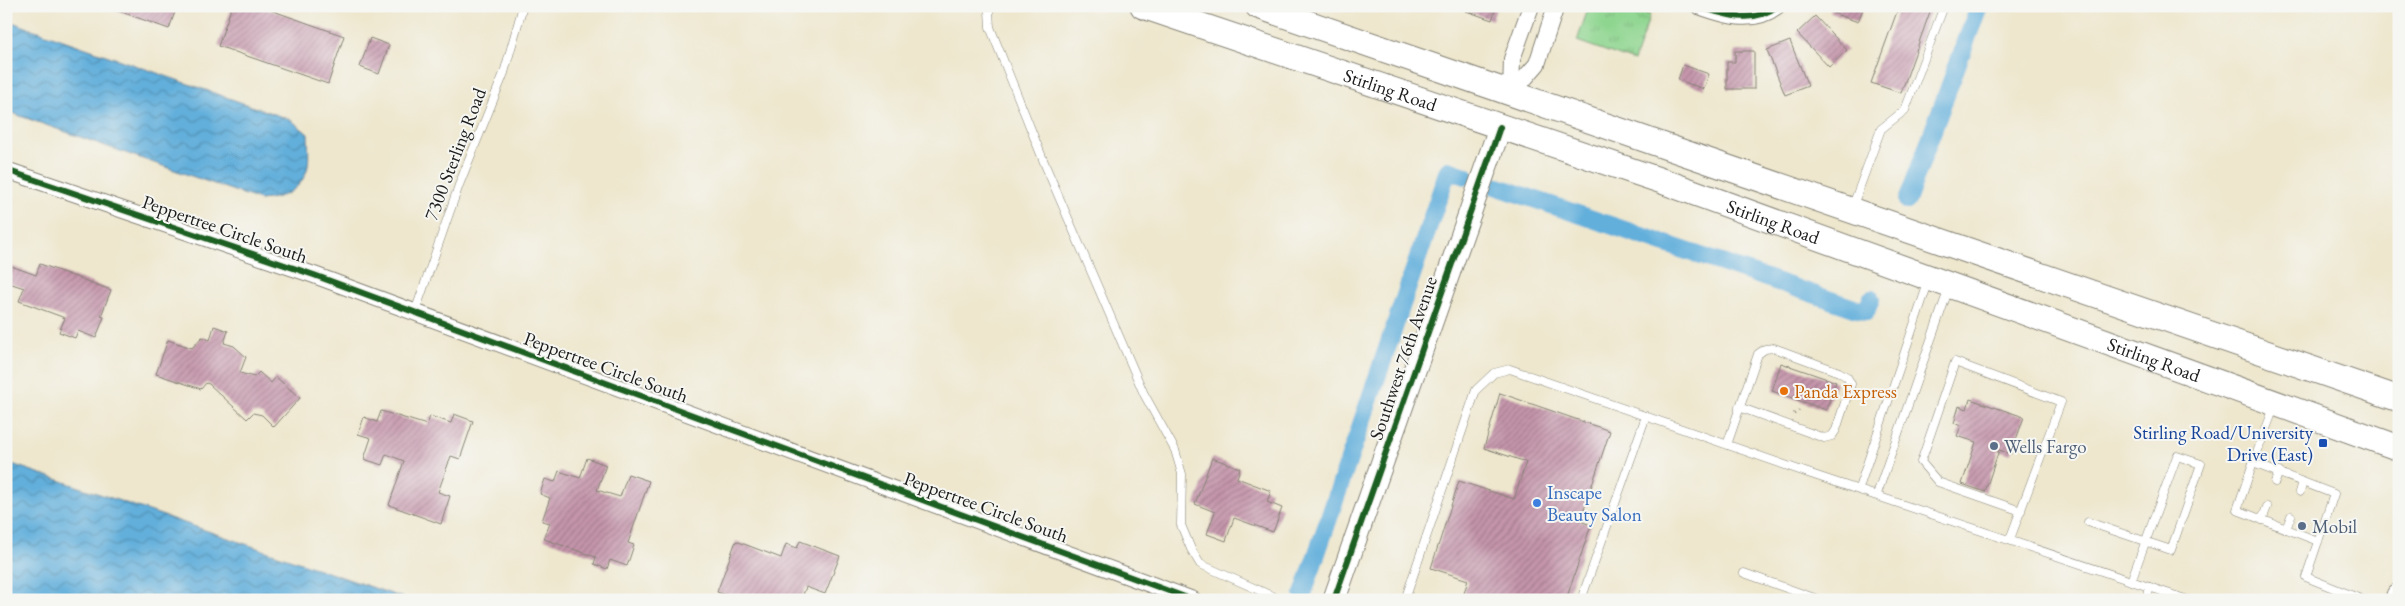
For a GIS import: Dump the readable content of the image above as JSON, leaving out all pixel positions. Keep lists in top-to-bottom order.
{
  "streets": {
    "main road": ["Stirling Road"],
    "street": ["Peppertree Circle South", "Southwest 76th Avenue"],
    "lane": ["7300 Sterling Road"]
  },
  "crossings": [
    ["Stirling Road", "Southwest 76th Avenue"],
    ["7300 Sterling Road", "Peppertree Circle South"]
  ],
  "places": {
    "other": [
      "Panda Express",
      "Wells Fargo",
      "Inscape Beauty Salon",
      "Mobil"
    ],
    "transit": ["Stirling Road/University Drive (East)"]
  }
}
